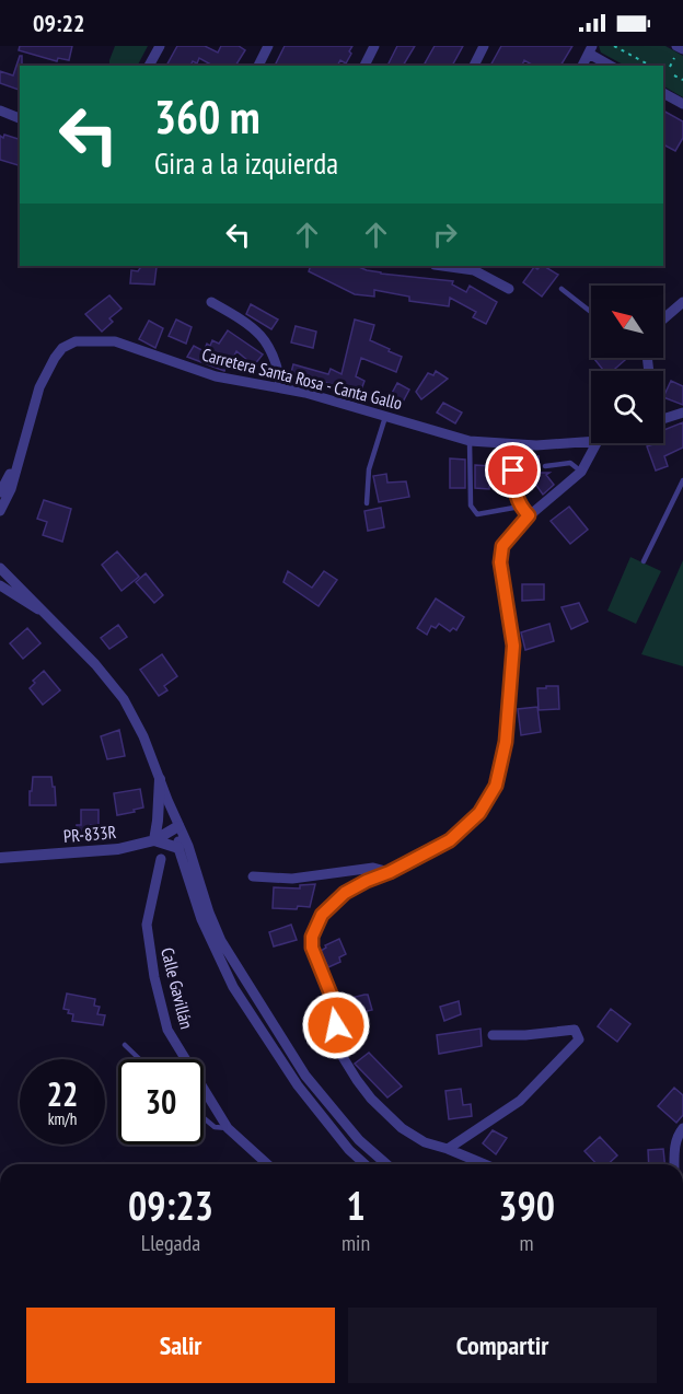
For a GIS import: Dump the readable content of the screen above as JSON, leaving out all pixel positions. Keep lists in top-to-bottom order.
{
  "streets": {
    "street": ["Carretera Santa Rosa - Canta Gallo", "PR-833R", "Calle Gavillán"]
  },
  "north": "top left",
  "page": {
    "status": "09:22",
    "turn": ["360 m", "Gira a la izquierda"],
    "speed": "22 km/h",
    "limit": "30",
    "eta": [
      "09:23",
      "Llegada",
      "1",
      "min",
      "390",
      "m"
    ],
    "buttons": ["Salir", "Compartir"]
  }
}
